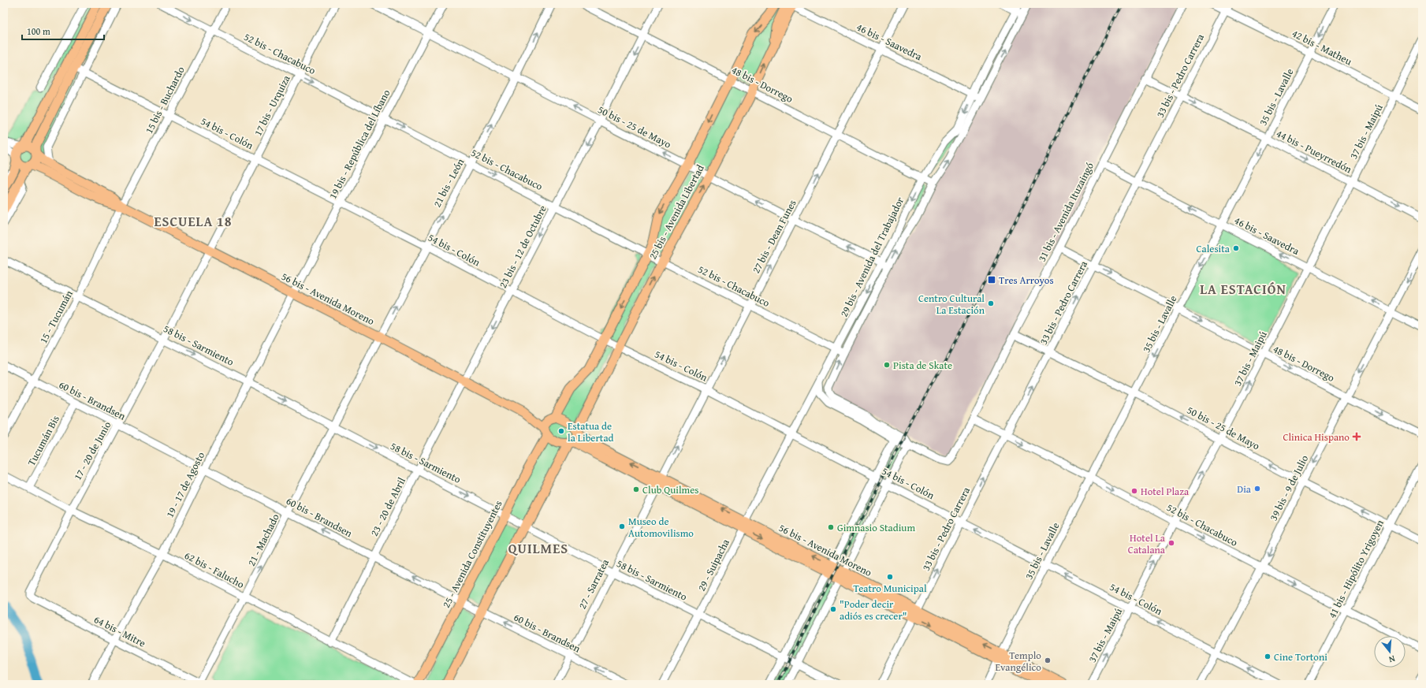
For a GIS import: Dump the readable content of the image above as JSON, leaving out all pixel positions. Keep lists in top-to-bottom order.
{
  "streets": {
    "main road": ["25 bis - Avenida Libertad", "56 bis - Avenida Moreno", "25 - Avenida Constituyentes"],
    "street": [
      "46 bis - Saavedra",
      "42 bis - Matheu",
      "52 bis - Chacabuco",
      "33 bis - Pedro Carrera",
      "48 bis - Dorrego",
      "35 bis - Lavalle",
      "15 bis - Buchardo",
      "17 bis - Urquiza",
      "50 bis - 25 de Mayo",
      "37 bis - Maipú",
      "54 bis - Colón",
      "19 bis - República del Líbano",
      "44 bis - Pueyrredón",
      "21 bis - León",
      "31 bis - Avenida Ituzaingó",
      "27 bis - Dean Funes",
      "23 bis - 12 de Octubre",
      "29 bis - Avenida del Trabajador",
      "15 - Tucumán",
      "58 bis - Sarmiento",
      "60 bis - Brandsen",
      "Tucumán Bis",
      "17 - 20 de Junio",
      "19 - 17 de Agosto",
      "39 bis - 9 de Julio",
      "23 - 20 de Abril",
      "21 - Machado",
      "29 - Suipacha",
      "41 bis - Hipólito Yrigoyen",
      "62 bis - Falucho",
      "27 - Sarratea",
      "64 bis - Mitre"
    ]
  },
  "crossings": [
    ["46 bis - Saavedra", "33 bis - Pedro Carrera"],
    ["46 bis - Saavedra", "35 bis - Lavalle"],
    ["46 bis - Saavedra", "37 bis - Maipú"],
    ["46 bis - Saavedra", "25 bis - Avenida Libertad"],
    ["46 bis - Saavedra", "31 bis - Avenida Ituzaingó"],
    ["46 bis - Saavedra", "27 bis - Dean Funes"],
    ["46 bis - Saavedra", "29 bis - Avenida del Trabajador"],
    ["46 bis - Saavedra", "39 bis - 9 de Julio"],
    ["42 bis - Matheu", "33 bis - Pedro Carrera"],
    ["42 bis - Matheu", "35 bis - Lavalle"],
    ["42 bis - Matheu", "37 bis - Maipú"],
    ["52 bis - Chacabuco", "33 bis - Pedro Carrera"],
    ["52 bis - Chacabuco", "35 bis - Lavalle"],
    ["52 bis - Chacabuco", "15 bis - Buchardo"],
    ["52 bis - Chacabuco", "17 bis - Urquiza"],
    ["52 bis - Chacabuco", "37 bis - Maipú"],
    ["52 bis - Chacabuco", "19 bis - República del Líbano"],
    ["52 bis - Chacabuco", "21 bis - León"],
    ["52 bis - Chacabuco", "25 bis - Avenida Libertad"],
    ["52 bis - Chacabuco", "31 bis - Avenida Ituzaingó"],
    ["52 bis - Chacabuco", "27 bis - Dean Funes"],
    ["52 bis - Chacabuco", "23 bis - 12 de Octubre"],
    ["52 bis - Chacabuco", "29 bis - Avenida del Trabajador"],
    ["52 bis - Chacabuco", "39 bis - 9 de Julio"],
    ["52 bis - Chacabuco", "41 bis - Hipólito Yrigoyen"],
    ["33 bis - Pedro Carrera", "48 bis - Dorrego"],
    ["33 bis - Pedro Carrera", "50 bis - 25 de Mayo"],
    ["33 bis - Pedro Carrera", "54 bis - Colón"],
    ["33 bis - Pedro Carrera", "44 bis - Pueyrredón"],
    ["33 bis - Pedro Carrera", "56 bis - Avenida Moreno"],
    ["48 bis - Dorrego", "35 bis - Lavalle"],
    ["48 bis - Dorrego", "37 bis - Maipú"],
    ["48 bis - Dorrego", "25 bis - Avenida Libertad"],
    ["48 bis - Dorrego", "31 bis - Avenida Ituzaingó"],
    ["48 bis - Dorrego", "27 bis - Dean Funes"],
    ["48 bis - Dorrego", "23 bis - 12 de Octubre"],
    ["48 bis - Dorrego", "29 bis - Avenida del Trabajador"],
    ["48 bis - Dorrego", "39 bis - 9 de Julio"],
    ["35 bis - Lavalle", "50 bis - 25 de Mayo"],
    ["35 bis - Lavalle", "54 bis - Colón"],
    ["35 bis - Lavalle", "44 bis - Pueyrredón"],
    ["35 bis - Lavalle", "56 bis - Avenida Moreno"],
    ["15 bis - Buchardo", "54 bis - Colón"],
    ["15 bis - Buchardo", "56 bis - Avenida Moreno"],
    ["15 bis - Buchardo", "15 - Tucumán"],
    ["17 bis - Urquiza", "54 bis - Colón"],
    ["17 bis - Urquiza", "56 bis - Avenida Moreno"],
    ["17 bis - Urquiza", "17 - 20 de Junio"],
    ["50 bis - 25 de Mayo", "37 bis - Maipú"],
    ["50 bis - 25 de Mayo", "19 bis - República del Líbano"],
    ["50 bis - 25 de Mayo", "21 bis - León"],
    ["50 bis - 25 de Mayo", "25 bis - Avenida Libertad"],
    ["50 bis - 25 de Mayo", "31 bis - Avenida Ituzaingó"],
    ["50 bis - 25 de Mayo", "27 bis - Dean Funes"],
    ["50 bis - 25 de Mayo", "23 bis - 12 de Octubre"],
    ["50 bis - 25 de Mayo", "29 bis - Avenida del Trabajador"],
    ["50 bis - 25 de Mayo", "39 bis - 9 de Julio"],
    ["50 bis - 25 de Mayo", "41 bis - Hipólito Yrigoyen"],
    ["37 bis - Maipú", "54 bis - Colón"],
    ["37 bis - Maipú", "44 bis - Pueyrredón"],
    ["54 bis - Colón", "19 bis - República del Líbano"],
    ["54 bis - Colón", "21 bis - León"],
    ["54 bis - Colón", "25 bis - Avenida Libertad"],
    ["54 bis - Colón", "27 bis - Dean Funes"],
    ["54 bis - Colón", "23 bis - 12 de Octubre"],
    ["54 bis - Colón", "29 bis - Avenida del Trabajador"],
    ["54 bis - Colón", "39 bis - 9 de Julio"],
    ["19 bis - República del Líbano", "56 bis - Avenida Moreno"],
    ["19 bis - República del Líbano", "19 - 17 de Agosto"],
    ["44 bis - Pueyrredón", "31 bis - Avenida Ituzaingó"],
    ["21 bis - León", "56 bis - Avenida Moreno"],
    ["21 bis - León", "21 - Machado"],
    ["25 bis - Avenida Libertad", "56 bis - Avenida Moreno"],
    ["25 bis - Avenida Libertad", "25 - Avenida Constituyentes"],
    ["27 bis - Dean Funes", "56 bis - Avenida Moreno"],
    ["27 bis - Dean Funes", "27 - Sarratea"],
    ["23 bis - 12 de Octubre", "56 bis - Avenida Moreno"],
    ["23 bis - 12 de Octubre", "23 - 20 de Abril"],
    ["29 bis - Avenida del Trabajador", "56 bis - Avenida Moreno"],
    ["29 bis - Avenida del Trabajador", "29 - Suipacha"],
    ["56 bis - Avenida Moreno", "15 - Tucumán"],
    ["56 bis - Avenida Moreno", "17 - 20 de Junio"],
    ["56 bis - Avenida Moreno", "19 - 17 de Agosto"],
    ["56 bis - Avenida Moreno", "23 - 20 de Abril"],
    ["56 bis - Avenida Moreno", "21 - Machado"],
    ["56 bis - Avenida Moreno", "25 - Avenida Constituyentes"],
    ["56 bis - Avenida Moreno", "29 - Suipacha"],
    ["56 bis - Avenida Moreno", "27 - Sarratea"],
    ["15 - Tucumán", "58 bis - Sarmiento"],
    ["15 - Tucumán", "60 bis - Brandsen"],
    ["58 bis - Sarmiento", "17 - 20 de Junio"],
    ["58 bis - Sarmiento", "19 - 17 de Agosto"],
    ["58 bis - Sarmiento", "23 - 20 de Abril"],
    ["58 bis - Sarmiento", "21 - Machado"],
    ["58 bis - Sarmiento", "25 - Avenida Constituyentes"],
    ["58 bis - Sarmiento", "29 - Suipacha"],
    ["58 bis - Sarmiento", "27 - Sarratea"],
    ["60 bis - Brandsen", "Tucumán Bis"],
    ["60 bis - Brandsen", "17 - 20 de Junio"],
    ["60 bis - Brandsen", "19 - 17 de Agosto"],
    ["60 bis - Brandsen", "23 - 20 de Abril"],
    ["60 bis - Brandsen", "21 - Machado"],
    ["60 bis - Brandsen", "25 - Avenida Constituyentes"],
    ["60 bis - Brandsen", "27 - Sarratea"],
    ["Tucumán Bis", "62 bis - Falucho"],
    ["17 - 20 de Junio", "62 bis - Falucho"],
    ["17 - 20 de Junio", "64 bis - Mitre"],
    ["19 - 17 de Agosto", "62 bis - Falucho"],
    ["19 - 17 de Agosto", "64 bis - Mitre"],
    ["23 - 20 de Abril", "62 bis - Falucho"],
    ["21 - Machado", "62 bis - Falucho"],
    ["21 - Machado", "64 bis - Mitre"]
  ],
  "one_way": [
    "46 bis - Saavedra",
    "52 bis - Chacabuco",
    "33 bis - Pedro Carrera",
    "48 bis - Dorrego",
    "35 bis - Lavalle",
    "50 bis - 25 de Mayo",
    "37 bis - Maipú",
    "44 bis - Pueyrredón",
    "21 bis - León",
    "27 bis - Dean Funes",
    "23 bis - 12 de Octubre",
    "58 bis - Sarmiento",
    "60 bis - Brandsen",
    "39 bis - 9 de Julio"
  ],
  "districts": ["ESCUELA 18", "LA ESTACIÓN", "QUILMES"],
  "places": {
    "other": [
      "Calesita",
      "Centro Cultural La Estación",
      "Pista de Skate",
      "Estatua de la Libertad",
      "Dia",
      "Club Quilmes",
      "Hotel Plaza",
      "Museo de Automovilismo",
      "Gimnasio Stadium",
      "Hotel La Catalana",
      "Teatro Municipal",
      "\"Poder decir adiós es crecer\"",
      "Cine Tortoni",
      "Templo Evangélico"
    ],
    "transit": ["Tres Arroyos"],
    "health": ["Clinica Hispano"]
  },
  "scale_bar": "100 m",
  "north": "bottom"
}
